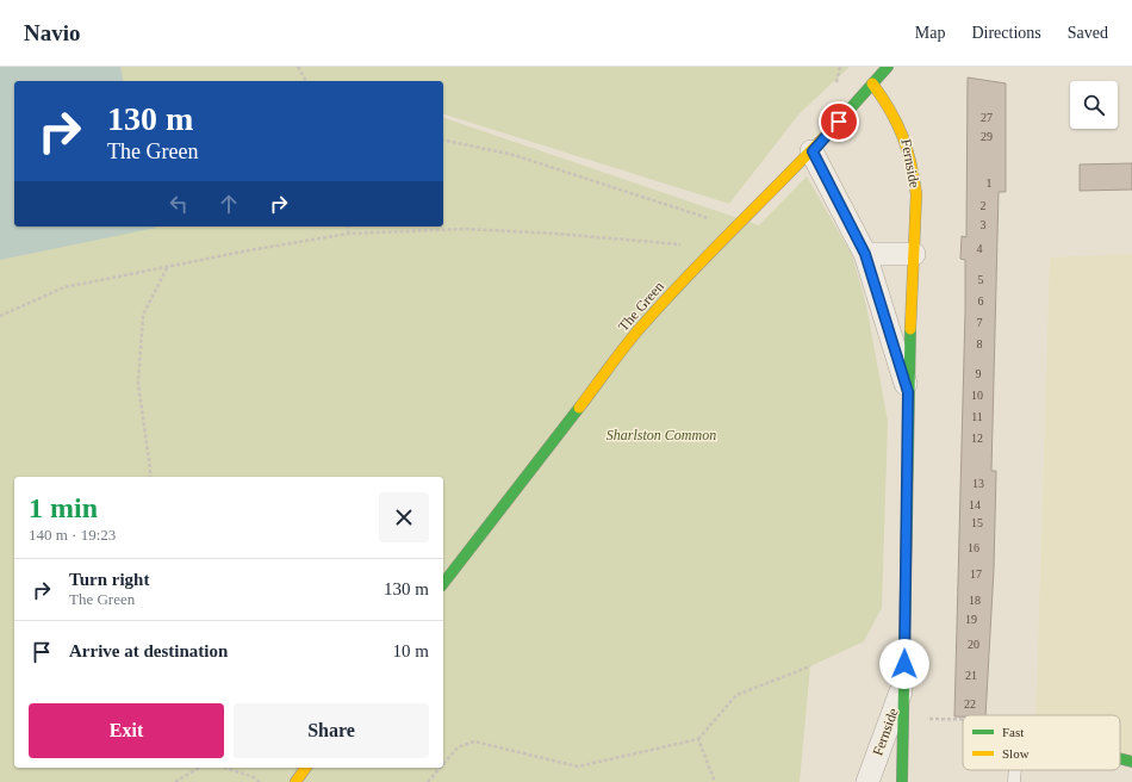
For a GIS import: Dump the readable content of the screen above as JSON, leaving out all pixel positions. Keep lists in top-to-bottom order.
{
  "streets": {
    "street": ["Fernside", "The Green"]
  },
  "crossings": [
    ["Fernside", "The Green"]
  ],
  "parks": ["Sharlston Common"],
  "house_numbers": [
    "27",
    "29",
    "1",
    "2",
    "3",
    "4",
    "5",
    "6",
    "7",
    "8",
    "9",
    "10",
    "11",
    "12",
    "13",
    "14",
    "15",
    "16",
    "17",
    "18",
    "19",
    "20",
    "21",
    "22"
  ],
  "legend": ["Fast", "Slow"],
  "page": {
    "header": "Navio",
    "nav": ["Map", "Directions", "Saved"],
    "turn": ["130 m", "The Green"],
    "heading": ["1 min", "140 m · 19:23"],
    "list": [
      {
        "name": "Turn right",
        "note": "The Green",
        "value": "130 m"
      },
      {
        "name": "Arrive at destination",
        "value": "10 m"
      }
    ],
    "buttons": ["Exit", "Share"]
  }
}
